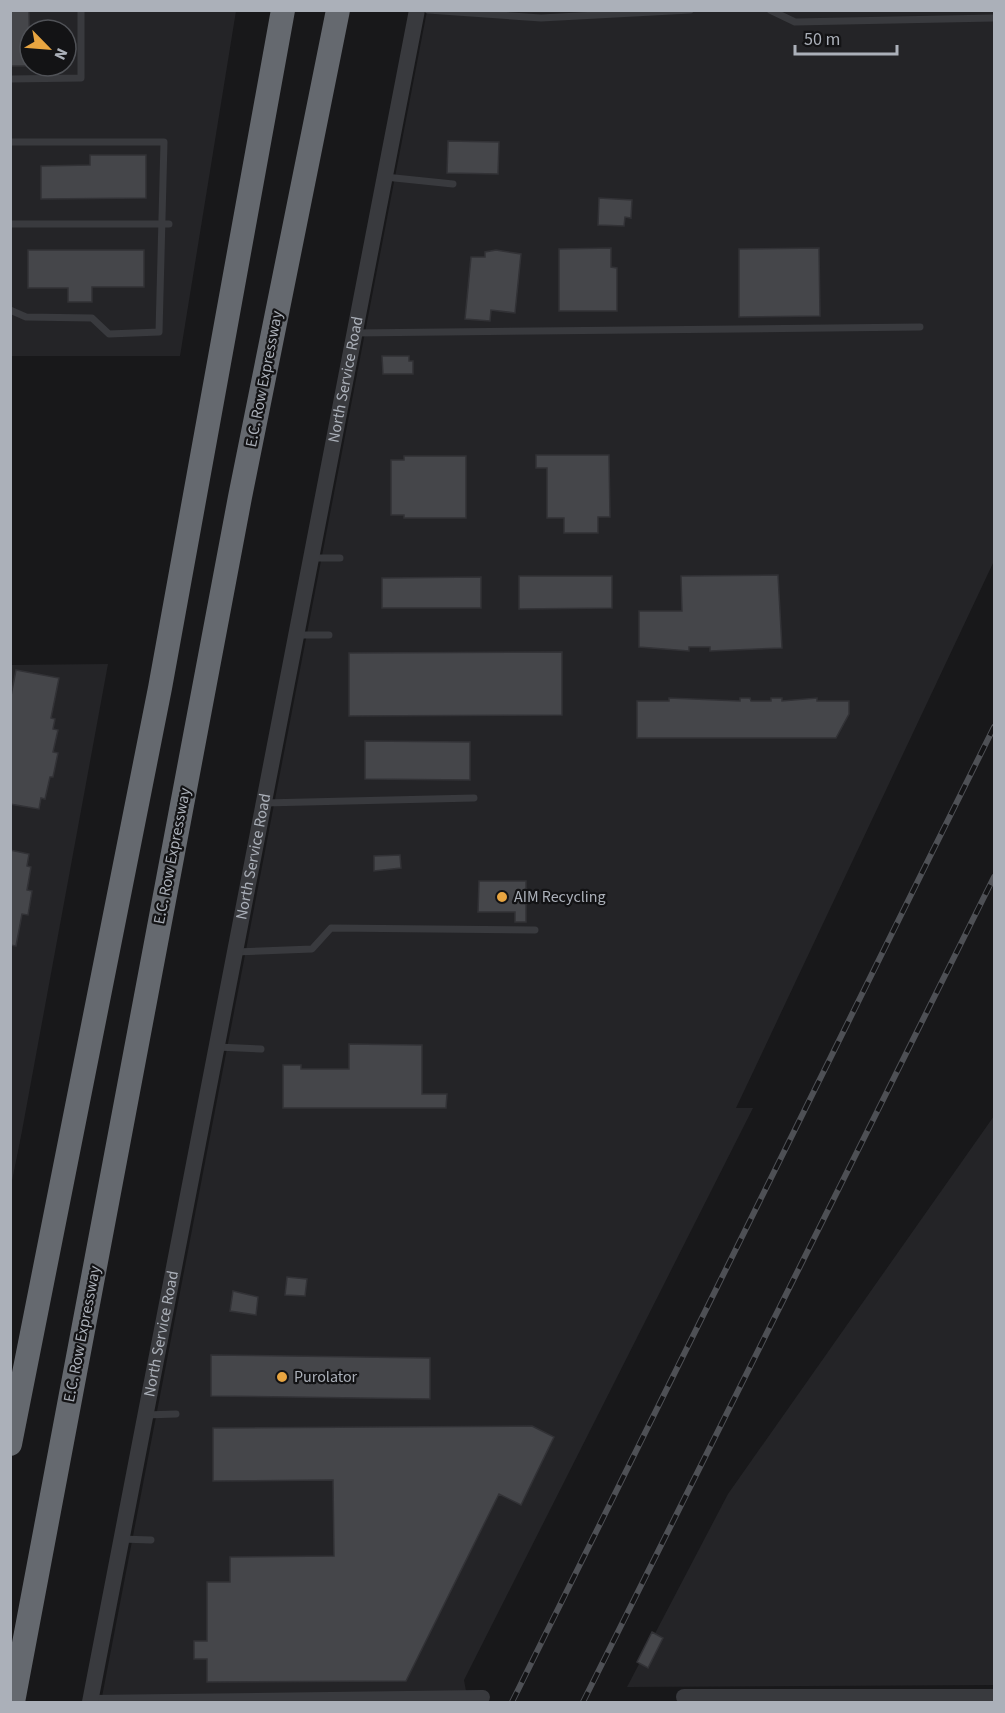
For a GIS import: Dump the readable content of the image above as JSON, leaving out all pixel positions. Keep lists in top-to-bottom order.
{
  "streets": {
    "highway": ["E.C. Row Expressway"],
    "street": ["North Service Road"]
  },
  "places": ["AIM Recycling", "Purolator"],
  "scale_bar": "50 m",
  "north": "bottom right"
}
